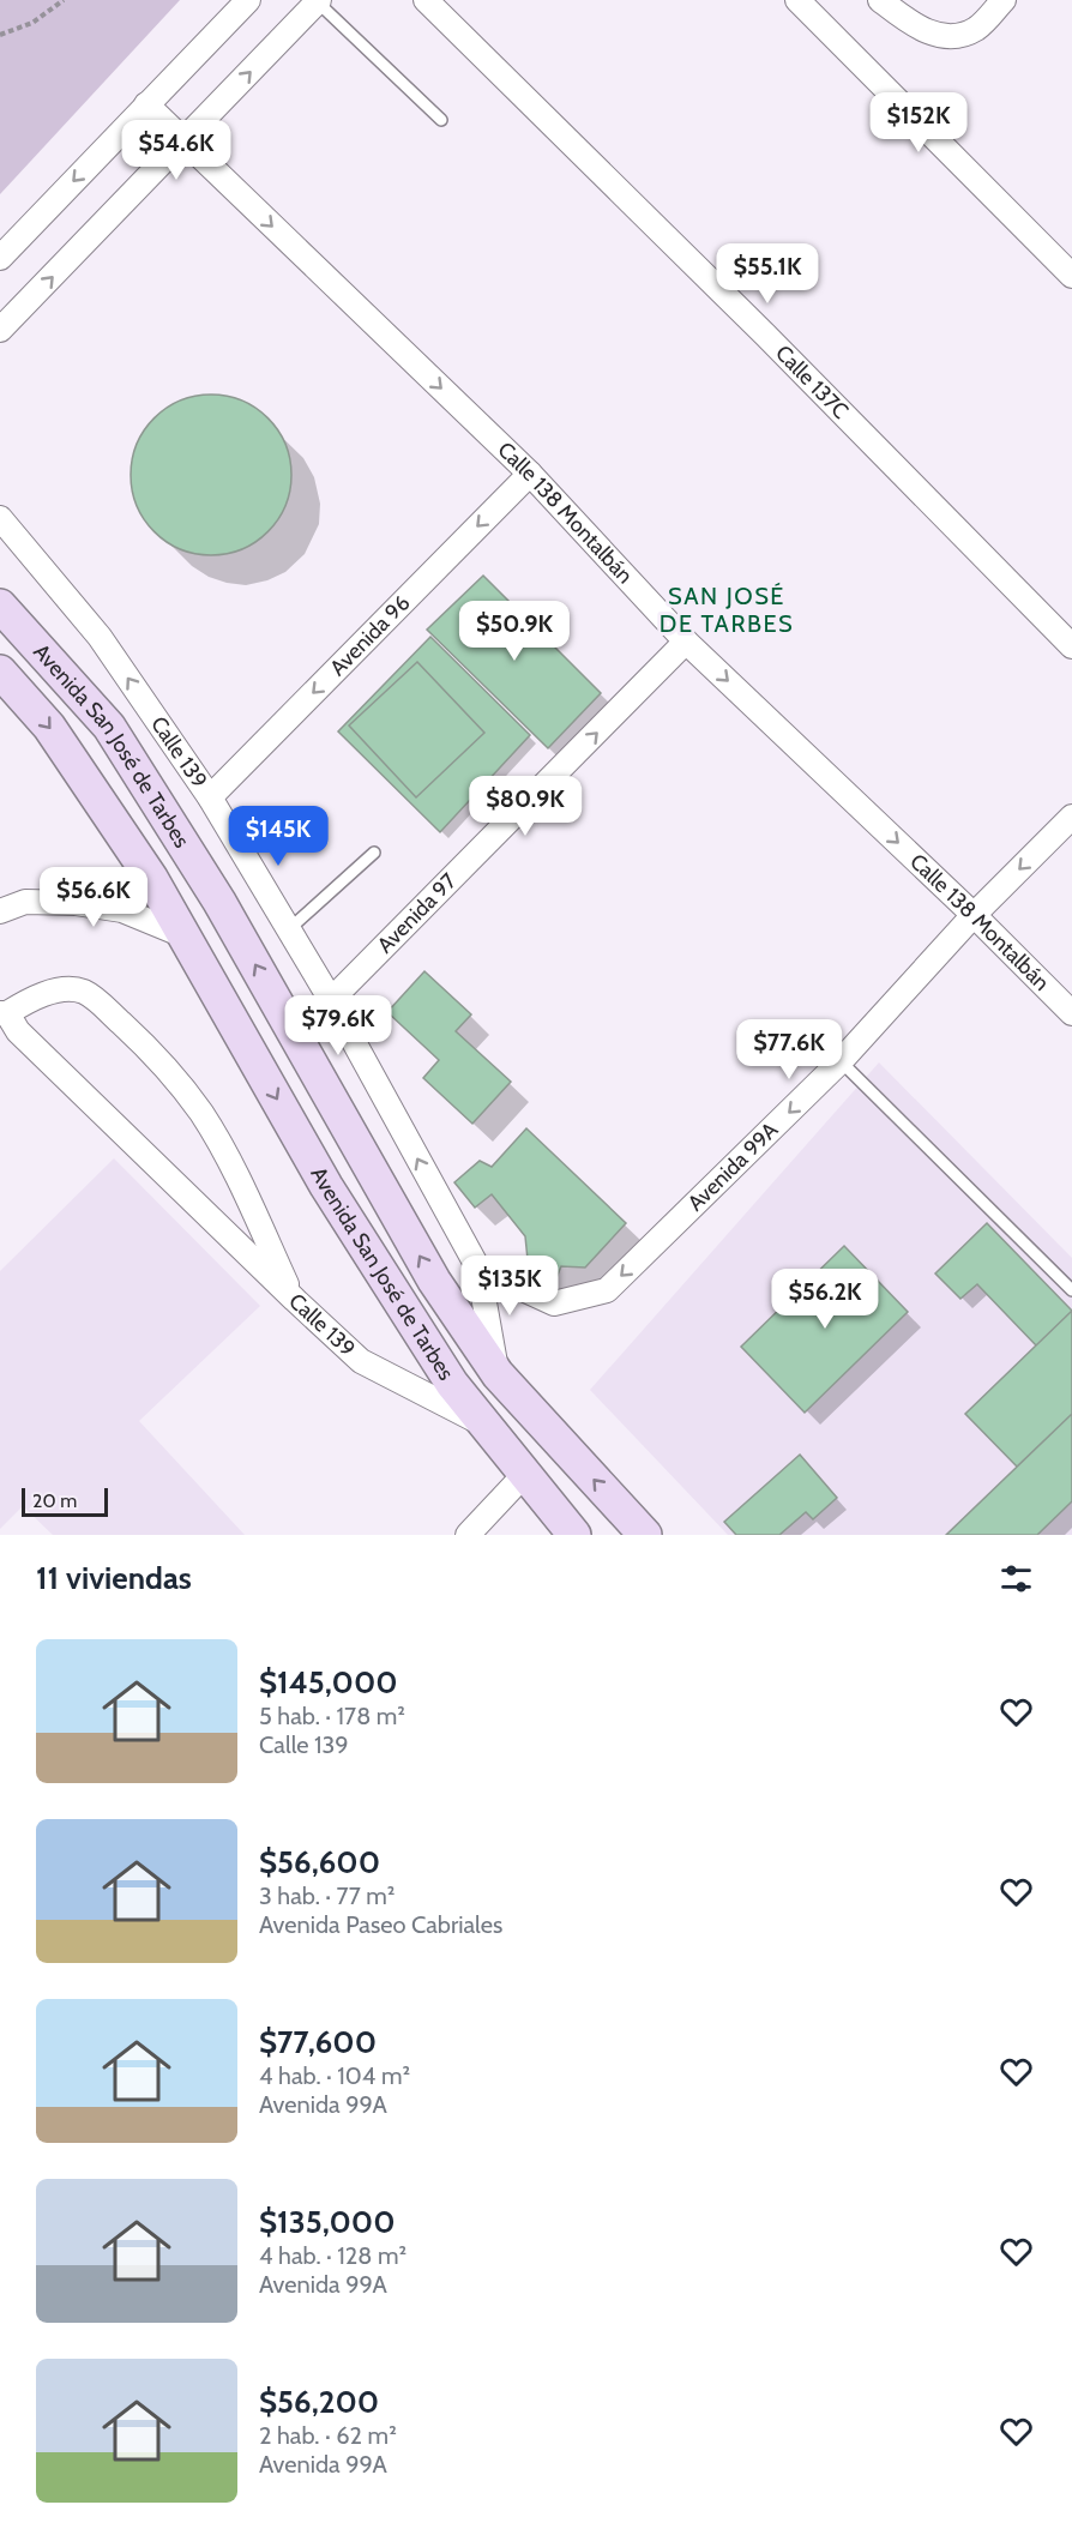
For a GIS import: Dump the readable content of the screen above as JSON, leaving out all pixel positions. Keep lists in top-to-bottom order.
{
  "streets": {
    "street": [
      "Calle 137C",
      "Calle 138 Montalbán",
      "Avenida 96",
      "Avenida San José de Tarbes",
      "Calle 139",
      "Avenida 97",
      "Avenida 99A"
    ]
  },
  "crossings": [
    ["Calle 138 Montalbán", "Avenida 96"],
    ["Calle 138 Montalbán", "Avenida 97"],
    ["Calle 138 Montalbán", "Avenida 99A"],
    ["Avenida 96", "Calle 139"],
    ["Avenida San José de Tarbes", "Calle 139"],
    ["Calle 139", "Avenida 97"],
    ["Calle 139", "Avenida 99A"]
  ],
  "one_way": [
    "Calle 138 Montalbán",
    "Avenida 96",
    "Calle 139",
    "Avenida 97",
    "Avenida 99A"
  ],
  "districts": ["SAN JOSÉ DE TARBES"],
  "scale_bar": "20 m",
  "page": {
    "price": [
      "$152K",
      "$54.6K",
      "$55.1K",
      "$50.9K",
      "$80.9K",
      "$145K",
      "$56.6K",
      "$79.6K",
      "$77.6K",
      "$135K",
      "$56.2K"
    ],
    "scale": "20 m",
    "heading": "11 viviendas",
    "list": [
      {
        "name": "$145,000",
        "note": "5 hab. · 178 m² · Calle 139"
      },
      {
        "name": "$56,600",
        "note": "3 hab. · 77 m² · Avenida Paseo Cabriales"
      },
      {
        "name": "$77,600",
        "note": "4 hab. · 104 m² · Avenida 99A"
      },
      {
        "name": "$135,000",
        "note": "4 hab. · 128 m² · Avenida 99A"
      },
      {
        "name": "$56,200",
        "note": "2 hab. · 62 m² · Avenida 99A"
      }
    ]
  }
}
